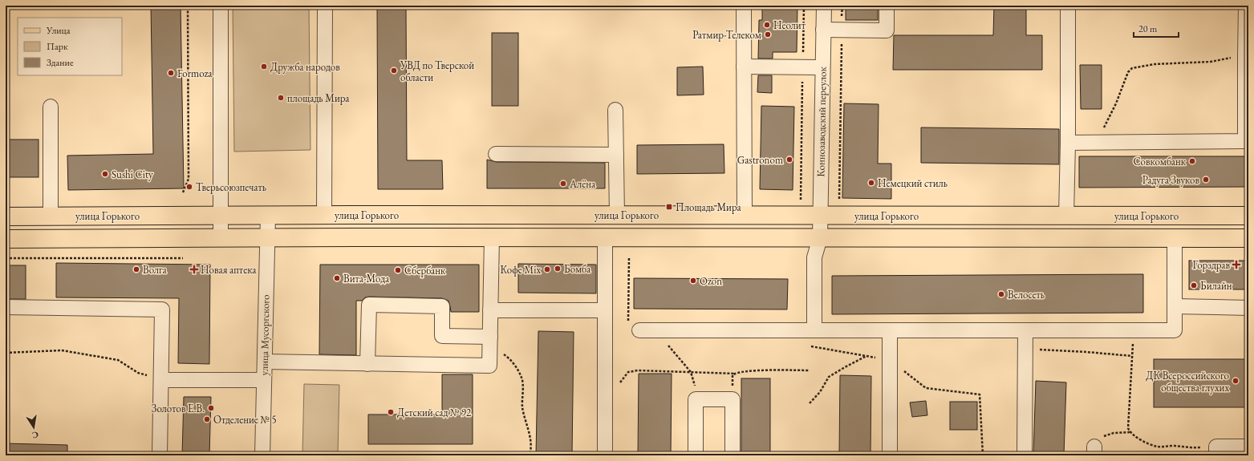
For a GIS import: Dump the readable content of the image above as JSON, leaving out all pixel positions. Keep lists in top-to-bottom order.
{
  "streets": {
    "main road": ["улица Горького"],
    "street": ["Коннозаводский переулок", "улица Мусоргского"]
  },
  "crossings": [
    ["Коннозаводский переулок", "улица Горького"],
    ["улица Горького", "улица Мусоргского"]
  ],
  "places": {
    "other": [
      "Неолит",
      "Ратмир-Телеком",
      "Дружба народов",
      "УВД по Тверской области",
      "Formoza",
      "площадь Мира",
      "Gastronom",
      "Совкомбанк",
      "Sushi City",
      "Радуга Звуков",
      "Немецкий стиль",
      "Алёна",
      "Тверьсоюзпечать",
      "Бомба",
      "Волга",
      "Кофе Mix",
      "Сбербанк",
      "Вита-Мода",
      "Ozon",
      "Билайн",
      "Велосеть",
      "ДК Всероссийского общества глухих",
      "Золотов Е.В.",
      "Детский сад № 92",
      "Отделение № 5"
    ],
    "transit": ["Площадь Мира"],
    "health": ["Горздрав", "Новая аптека"]
  },
  "legend": ["Улица", "Парк", "Здание"],
  "scale_bar": "20 m",
  "north": "bottom"
}
